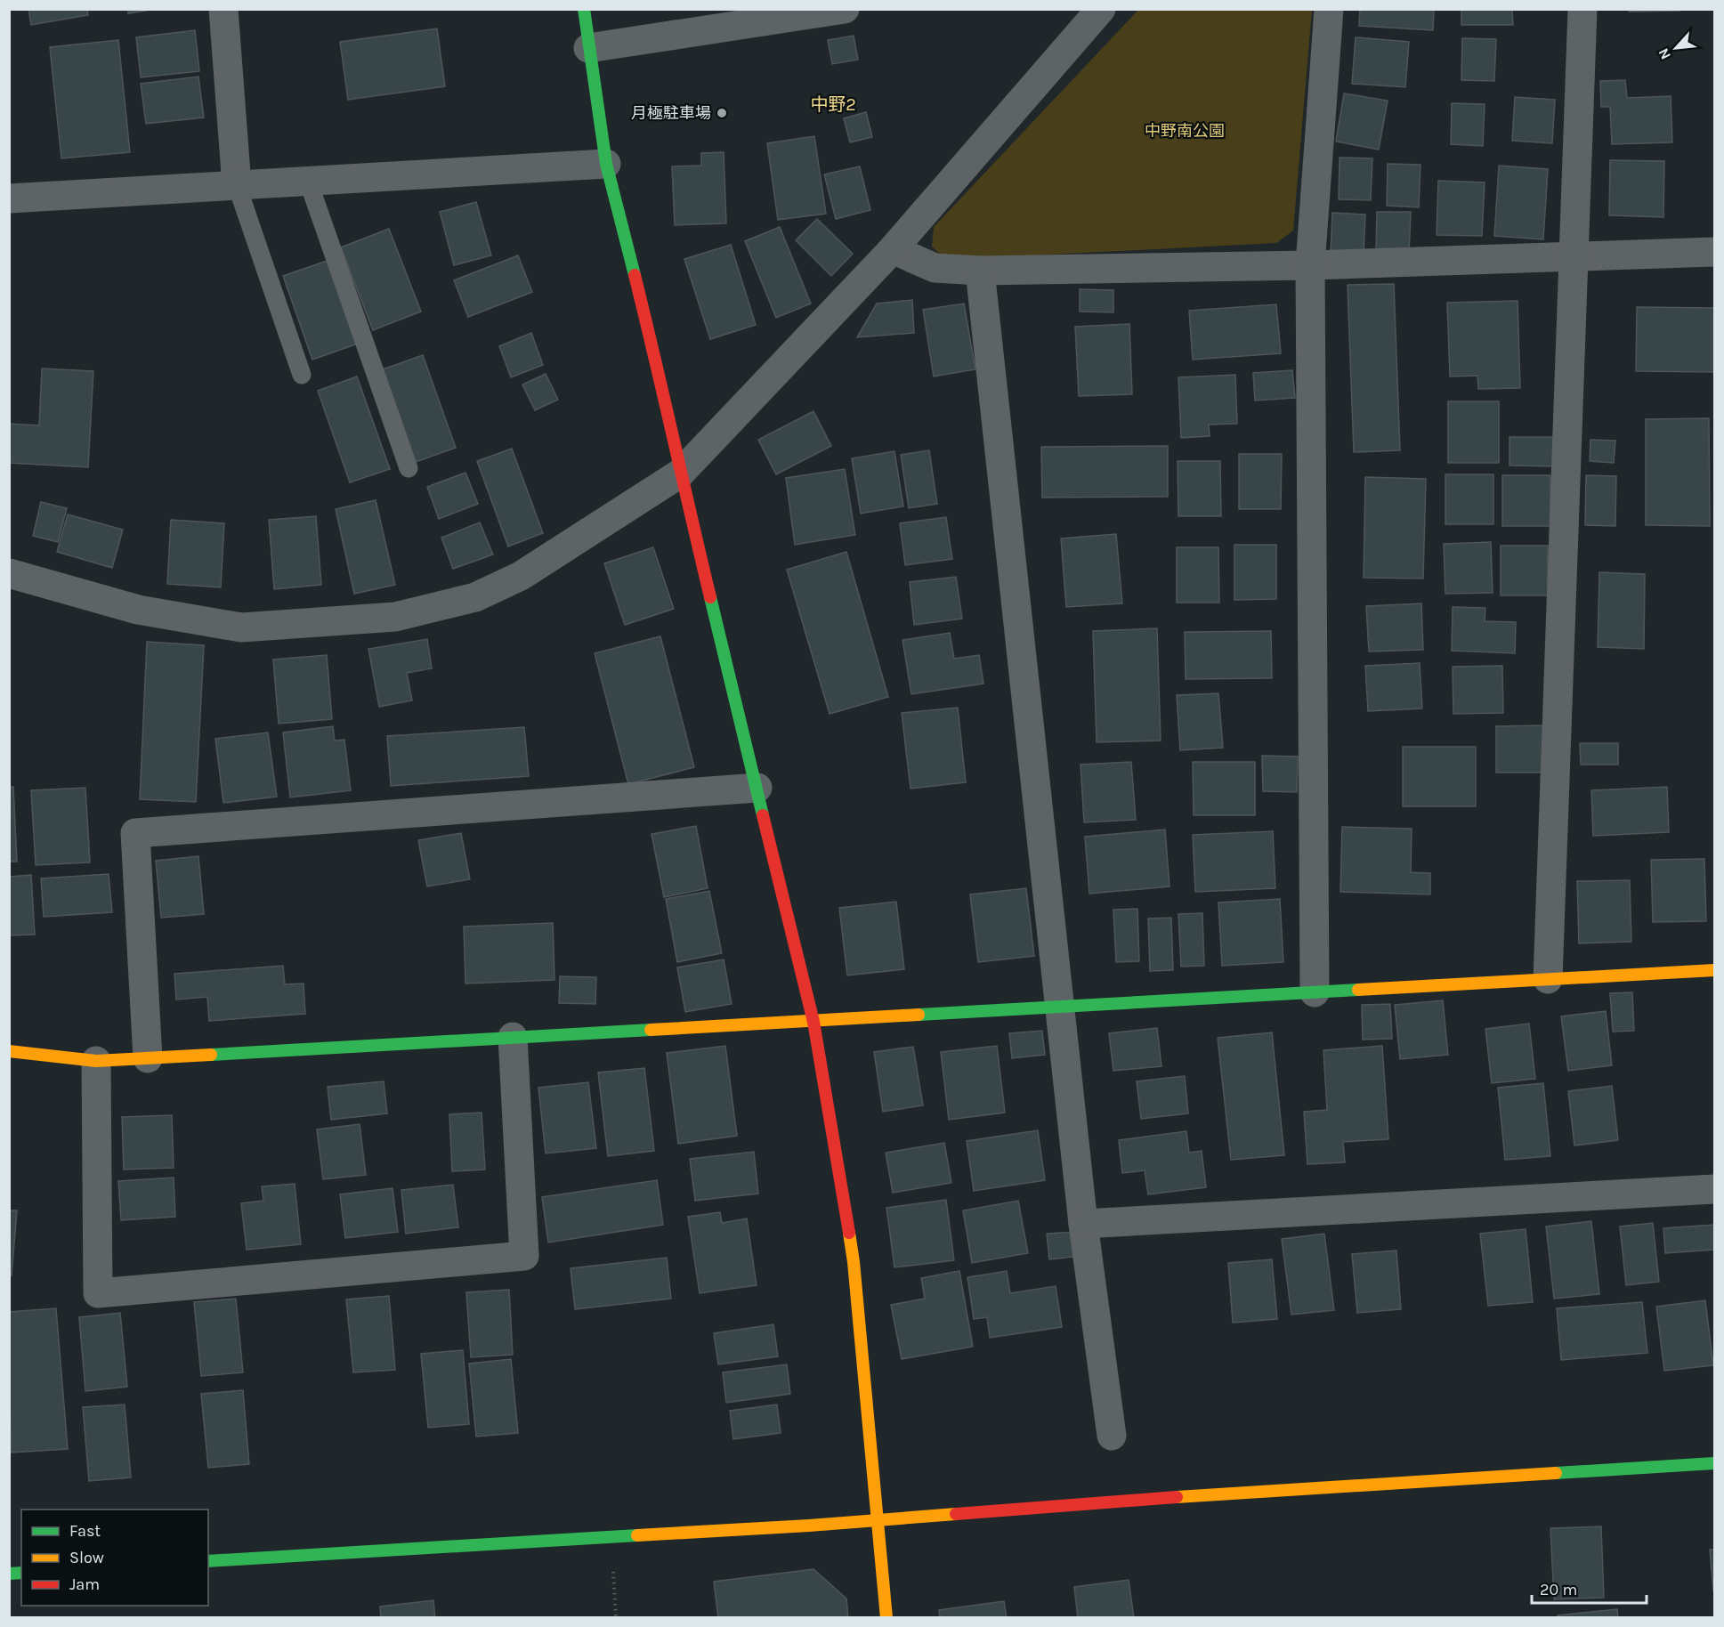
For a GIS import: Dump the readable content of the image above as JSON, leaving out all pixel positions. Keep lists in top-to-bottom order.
{
  "districts": ["中野2"],
  "parks": ["中野南公園"],
  "places": ["月極駐車場"],
  "legend": ["Fast", "Slow", "Jam"],
  "scale_bar": "20 m",
  "north": "bottom left"
}
